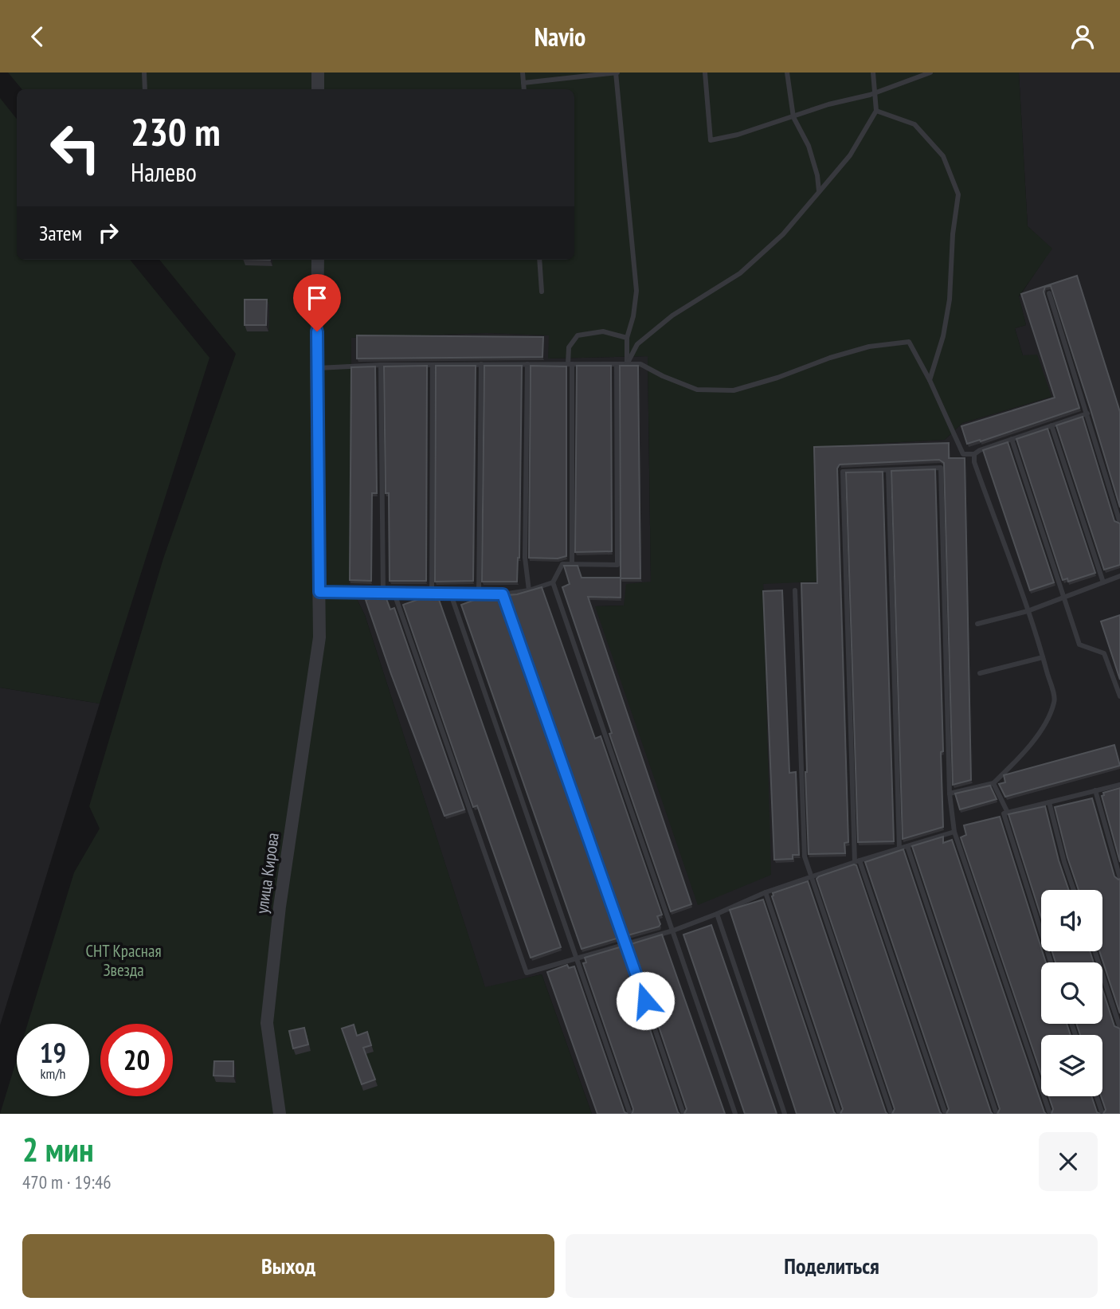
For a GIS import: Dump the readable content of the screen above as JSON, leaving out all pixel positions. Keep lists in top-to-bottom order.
{
  "streets": {
    "street": ["улица Кирова"]
  },
  "parks": ["СНТ Красная Звезда"],
  "page": {
    "header": "Navio",
    "turn": ["230 m", "Налево"],
    "then": "Затем",
    "speed": "19 km/h",
    "limit": "20",
    "heading": ["2 мин", "470 m · 19:46"],
    "buttons": ["Выход", "Поделиться"]
  }
}
